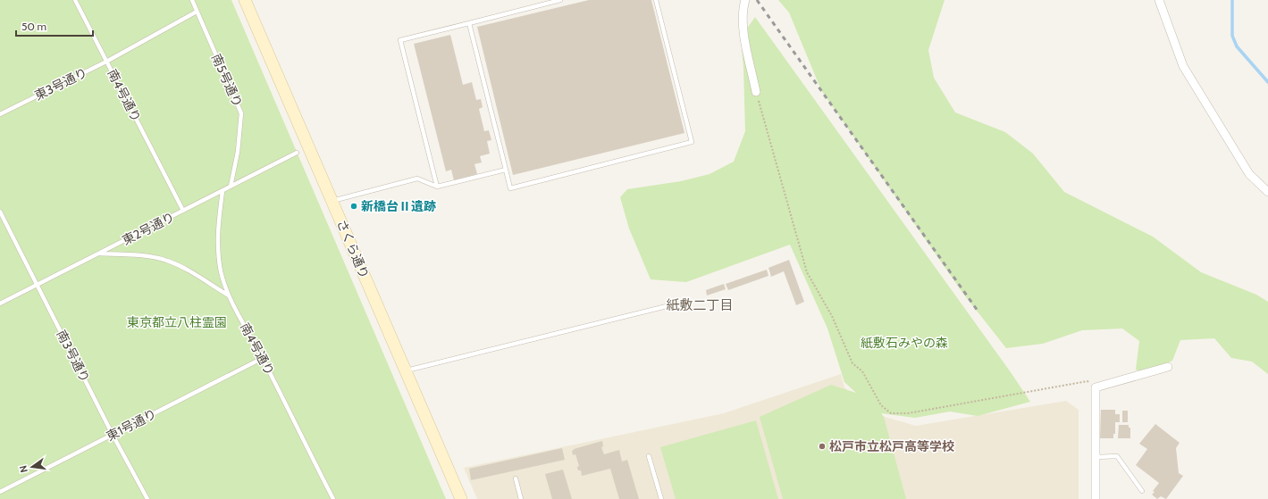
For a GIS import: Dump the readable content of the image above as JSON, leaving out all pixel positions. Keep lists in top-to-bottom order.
{
  "streets": {
    "street": ["さくら通り"],
    "lane": [
      "南5号通り",
      "東3号通り",
      "南4号通り",
      "東2号通り",
      "南3号通り",
      "東1号通り"
    ]
  },
  "crossings": [
    ["南5号通り", "東3号通り"],
    ["南5号通り", "東2号通り"],
    ["東3号通り", "南4号通り"],
    ["南4号通り", "東2号通り"],
    ["南4号通り", "東1号通り"],
    ["東2号通り", "南3号通り"],
    ["南3号通り", "東1号通り"]
  ],
  "districts": ["紙敷二丁目"],
  "parks": ["東京都立八柱霊園", "紙敷石みやの森"],
  "places": ["新橋台Ⅱ遺跡", "松戸市立松戸高等学校"],
  "scale_bar": "50 m",
  "north": "left"
}
